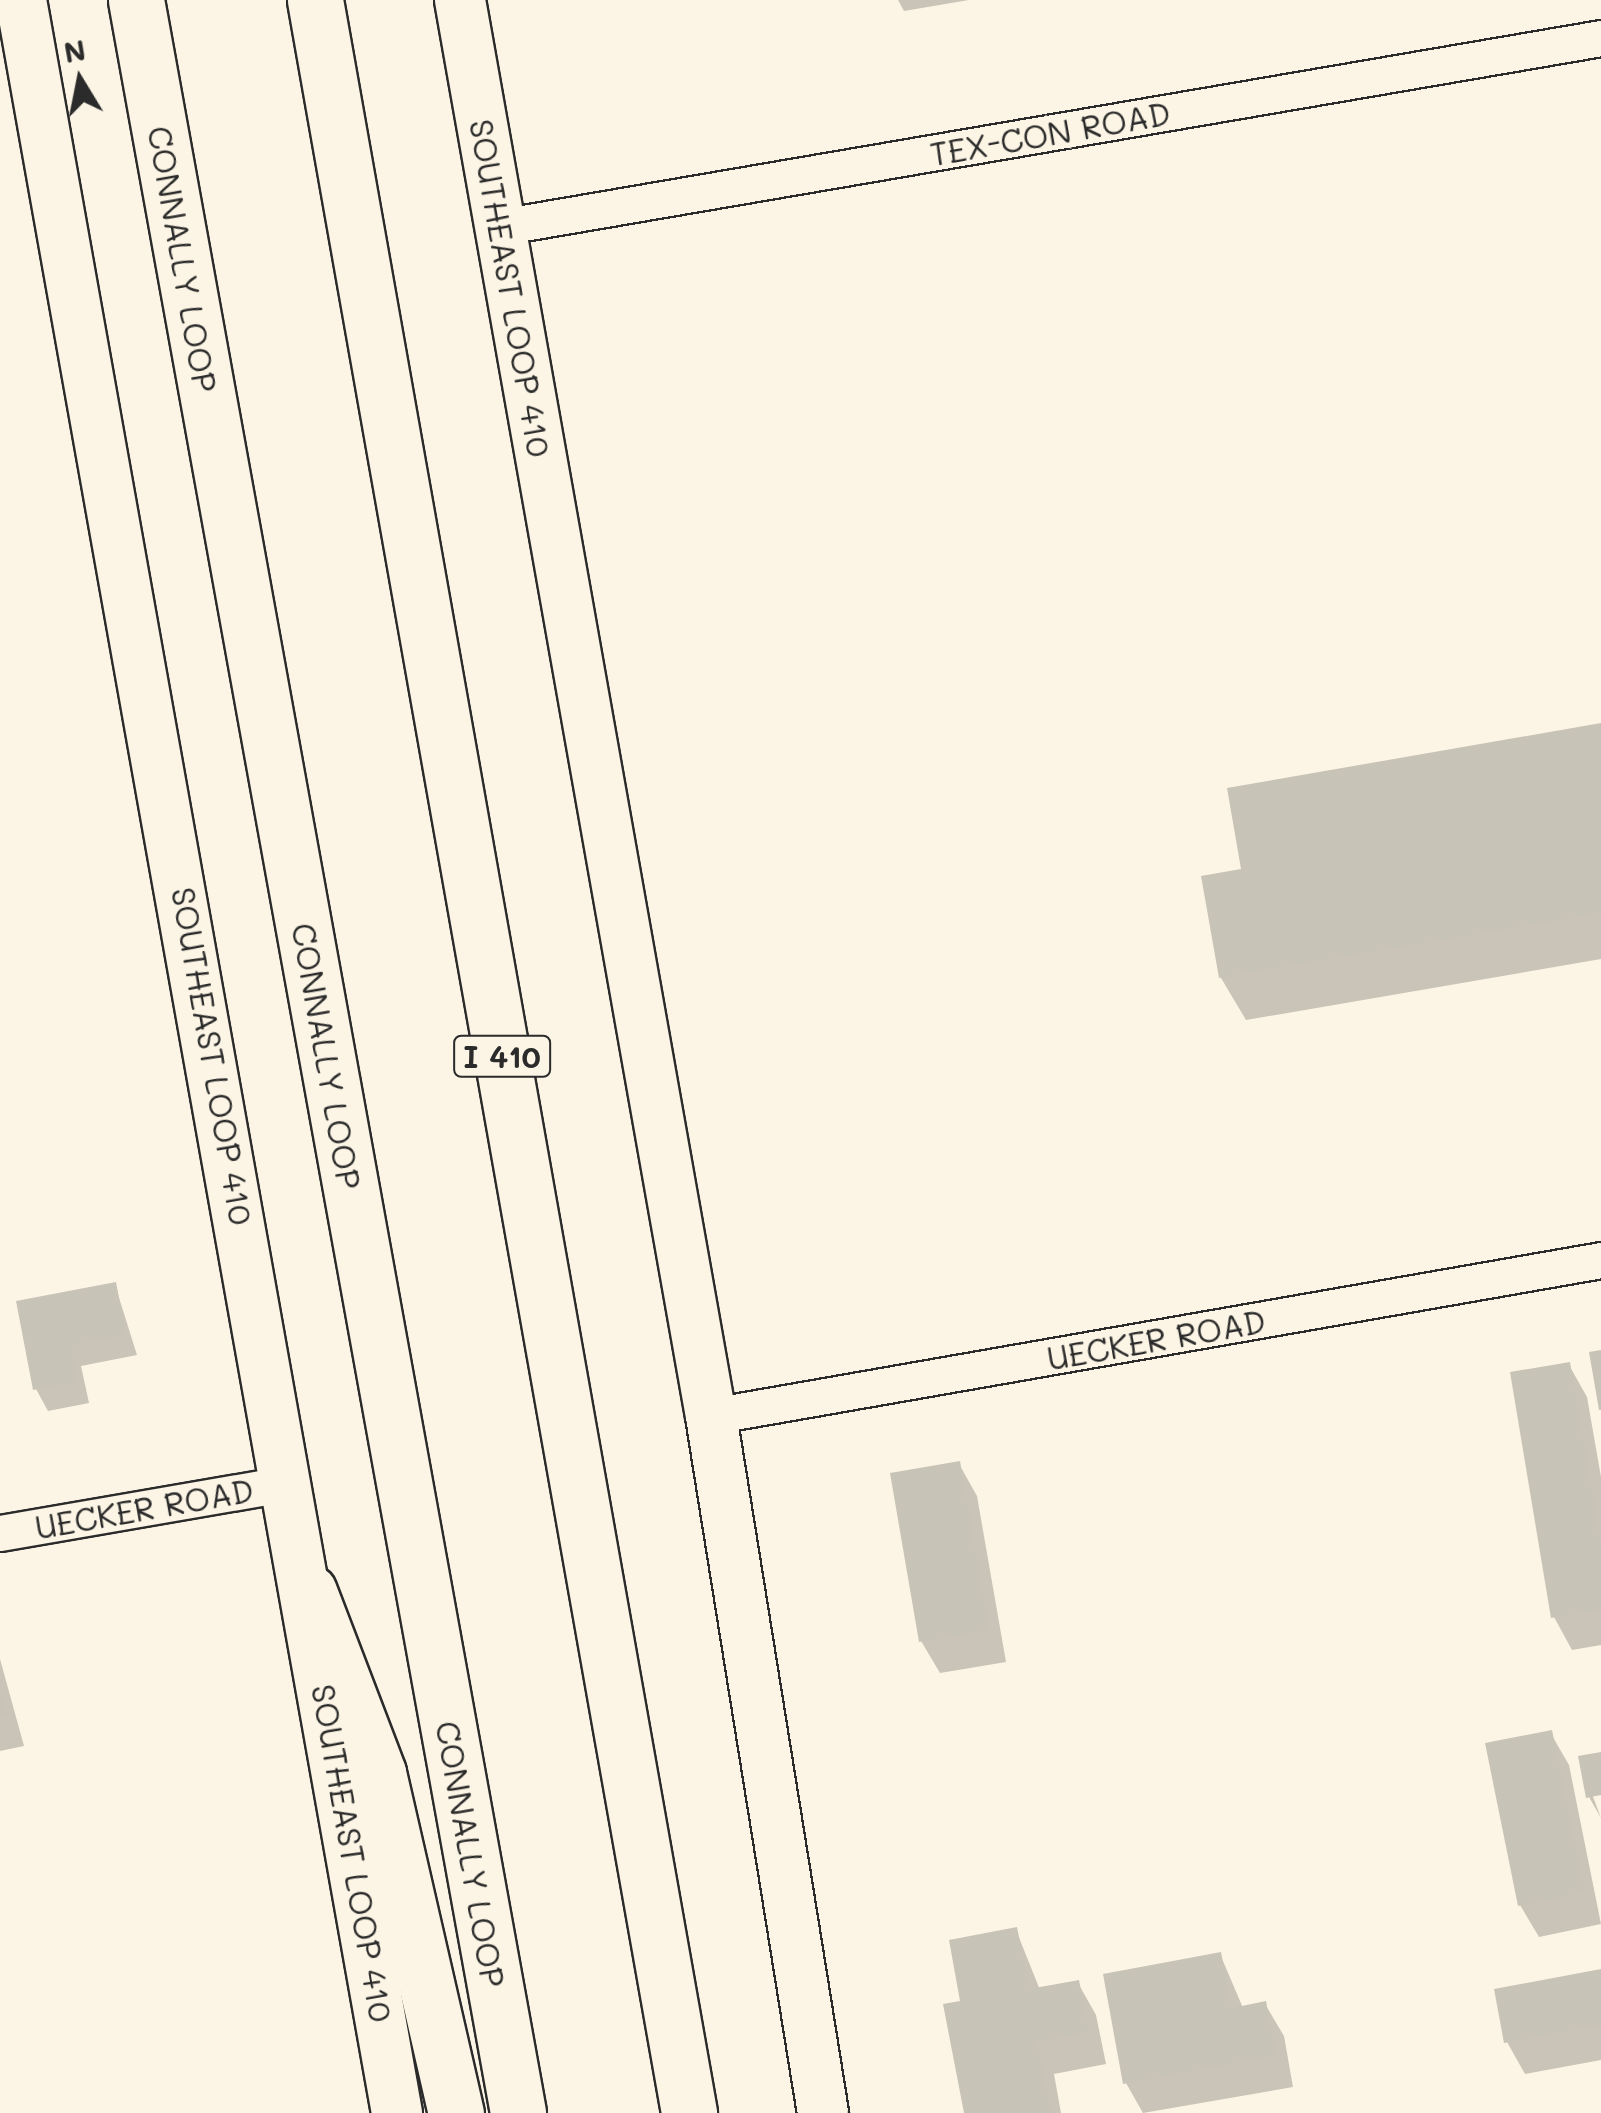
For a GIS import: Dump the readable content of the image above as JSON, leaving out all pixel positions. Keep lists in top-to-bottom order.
{
  "streets": {
    "highway": ["CONNALLY LOOP", "I 410"],
    "main road": ["SOUTHEAST LOOP 410"],
    "street": ["TEX-CON ROAD", "UECKER ROAD"]
  },
  "crossings": [
    ["TEX-CON ROAD", "SOUTHEAST LOOP 410"],
    ["SOUTHEAST LOOP 410", "UECKER ROAD"]
  ],
  "north": "top"
}
